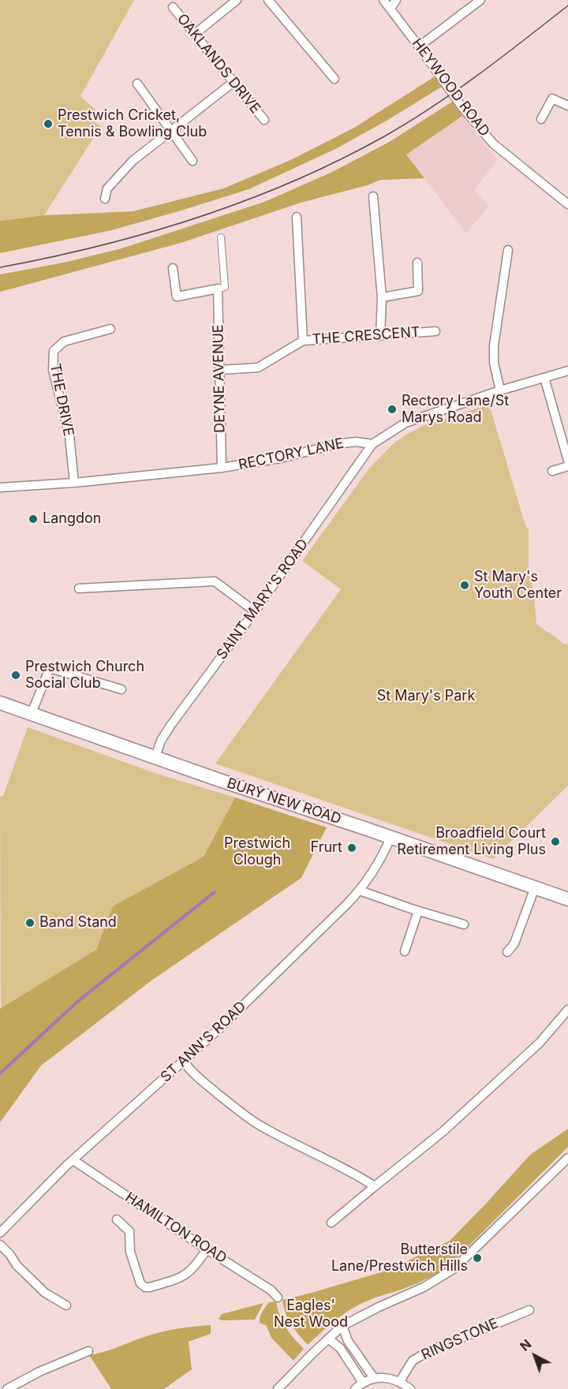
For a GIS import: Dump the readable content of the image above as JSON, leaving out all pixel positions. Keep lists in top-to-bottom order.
{
  "streets": {
    "highway": ["BURY NEW ROAD"],
    "street": [
      "OAKLANDS DRIVE",
      "HEYWOOD ROAD",
      "THE CRESCENT",
      "DEYNE AVENUE",
      "THE DRIVE",
      "RECTORY LANE",
      "SAINT MARY'S ROAD",
      "ST ANN'S ROAD",
      "HAMILTON ROAD",
      "RINGSTONE"
    ]
  },
  "crossings": [
    ["THE CRESCENT", "DEYNE AVENUE"],
    ["DEYNE AVENUE", "RECTORY LANE"],
    ["THE DRIVE", "RECTORY LANE"],
    ["RECTORY LANE", "SAINT MARY'S ROAD"],
    ["SAINT MARY'S ROAD", "BURY NEW ROAD"],
    ["BURY NEW ROAD", "ST ANN'S ROAD"],
    ["ST ANN'S ROAD", "HAMILTON ROAD"]
  ],
  "parks": ["St Mary's Park", "Prestwich Clough", "Eagles' Nest Wood"],
  "places": [
    "Prestwich Cricket, Tennis & Bowling Club",
    "Rectory Lane/St Marys Road",
    "Langdon",
    "St Mary's Youth Center",
    "Prestwich Church Social Club",
    "Broadfield Court Retirement Living Plus",
    "Frurt",
    "Band Stand",
    "Butterstile Lane/Prestwich Hills"
  ],
  "north": "top left"
}
